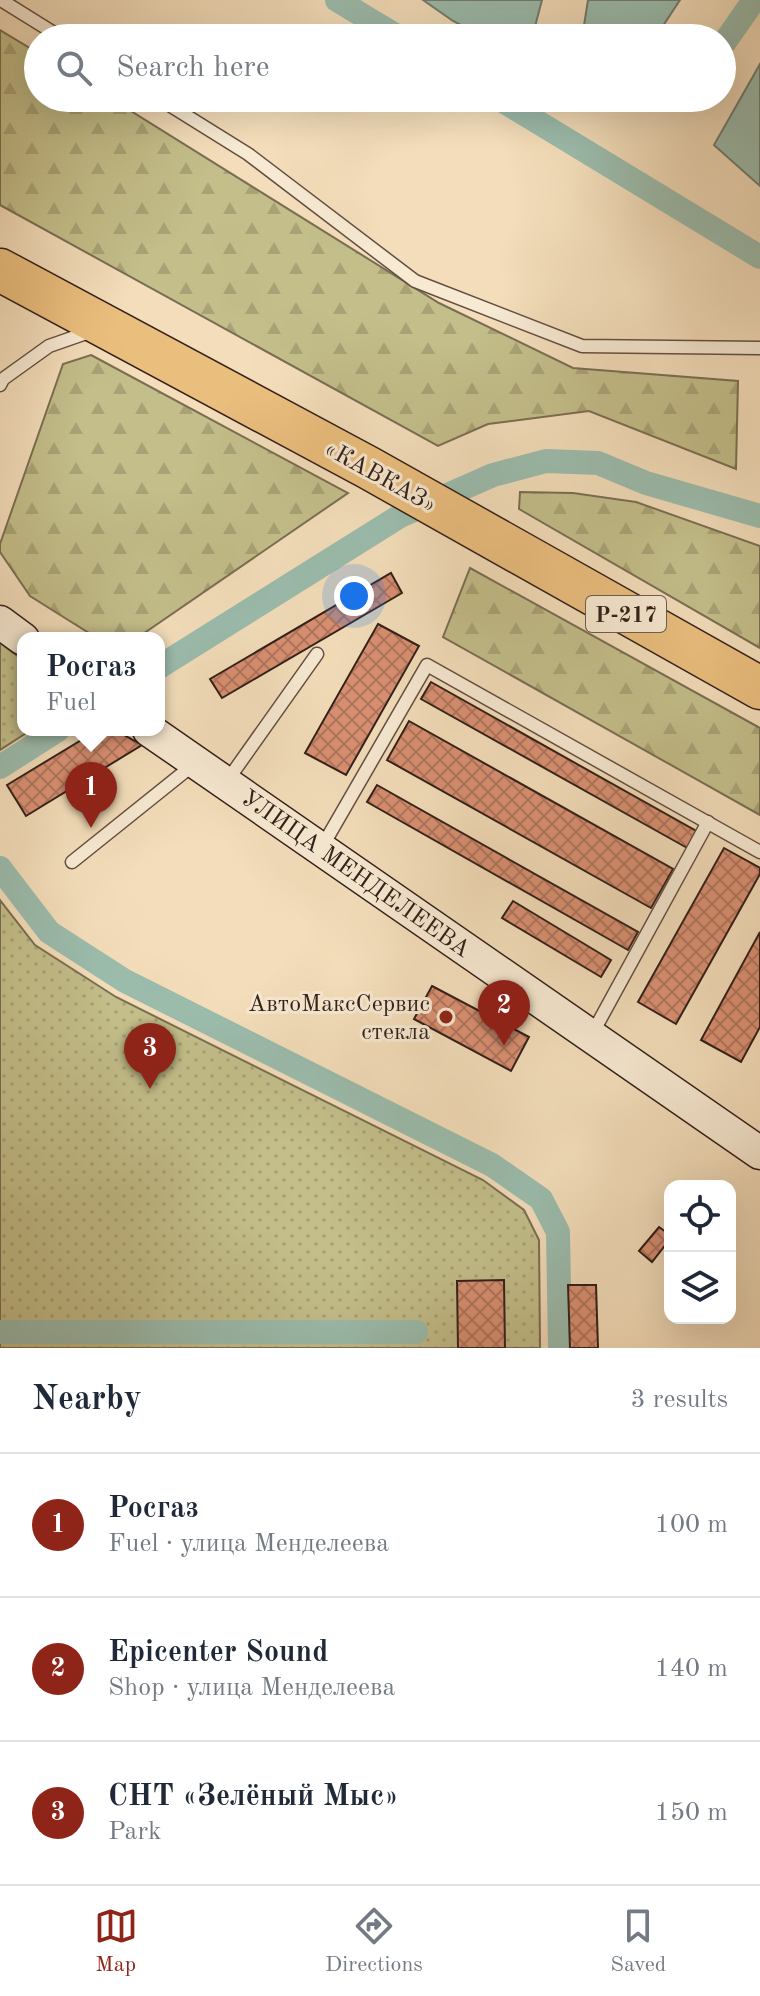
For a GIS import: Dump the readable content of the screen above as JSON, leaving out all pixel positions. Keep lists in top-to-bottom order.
{
  "streets": {
    "highway": ["«КАВКАЗ»", "Р-217"],
    "main road": ["УЛИЦА МЕНДЕЛЕЕВА"]
  },
  "places": ["АвтоМаксСервис стекла"],
  "page": {
    "search": "Search here",
    "popup": ["Росгаз", "Fuel"],
    "pins": ["1", "2", "3"],
    "heading": ["Nearby", "3 results"],
    "list": [
      {
        "mark": "1",
        "name": "Росгаз",
        "note": "Fuel · улица Менделеева",
        "value": "100 m"
      },
      {
        "mark": "2",
        "name": "Epicenter Sound",
        "note": "Shop · улица Менделеева",
        "value": "140 m"
      },
      {
        "mark": "3",
        "name": "СНТ «Зелёный Мыс»",
        "note": "Park",
        "value": "150 m"
      }
    ],
    "nav": ["Map", "Directions", "Saved"]
  }
}
